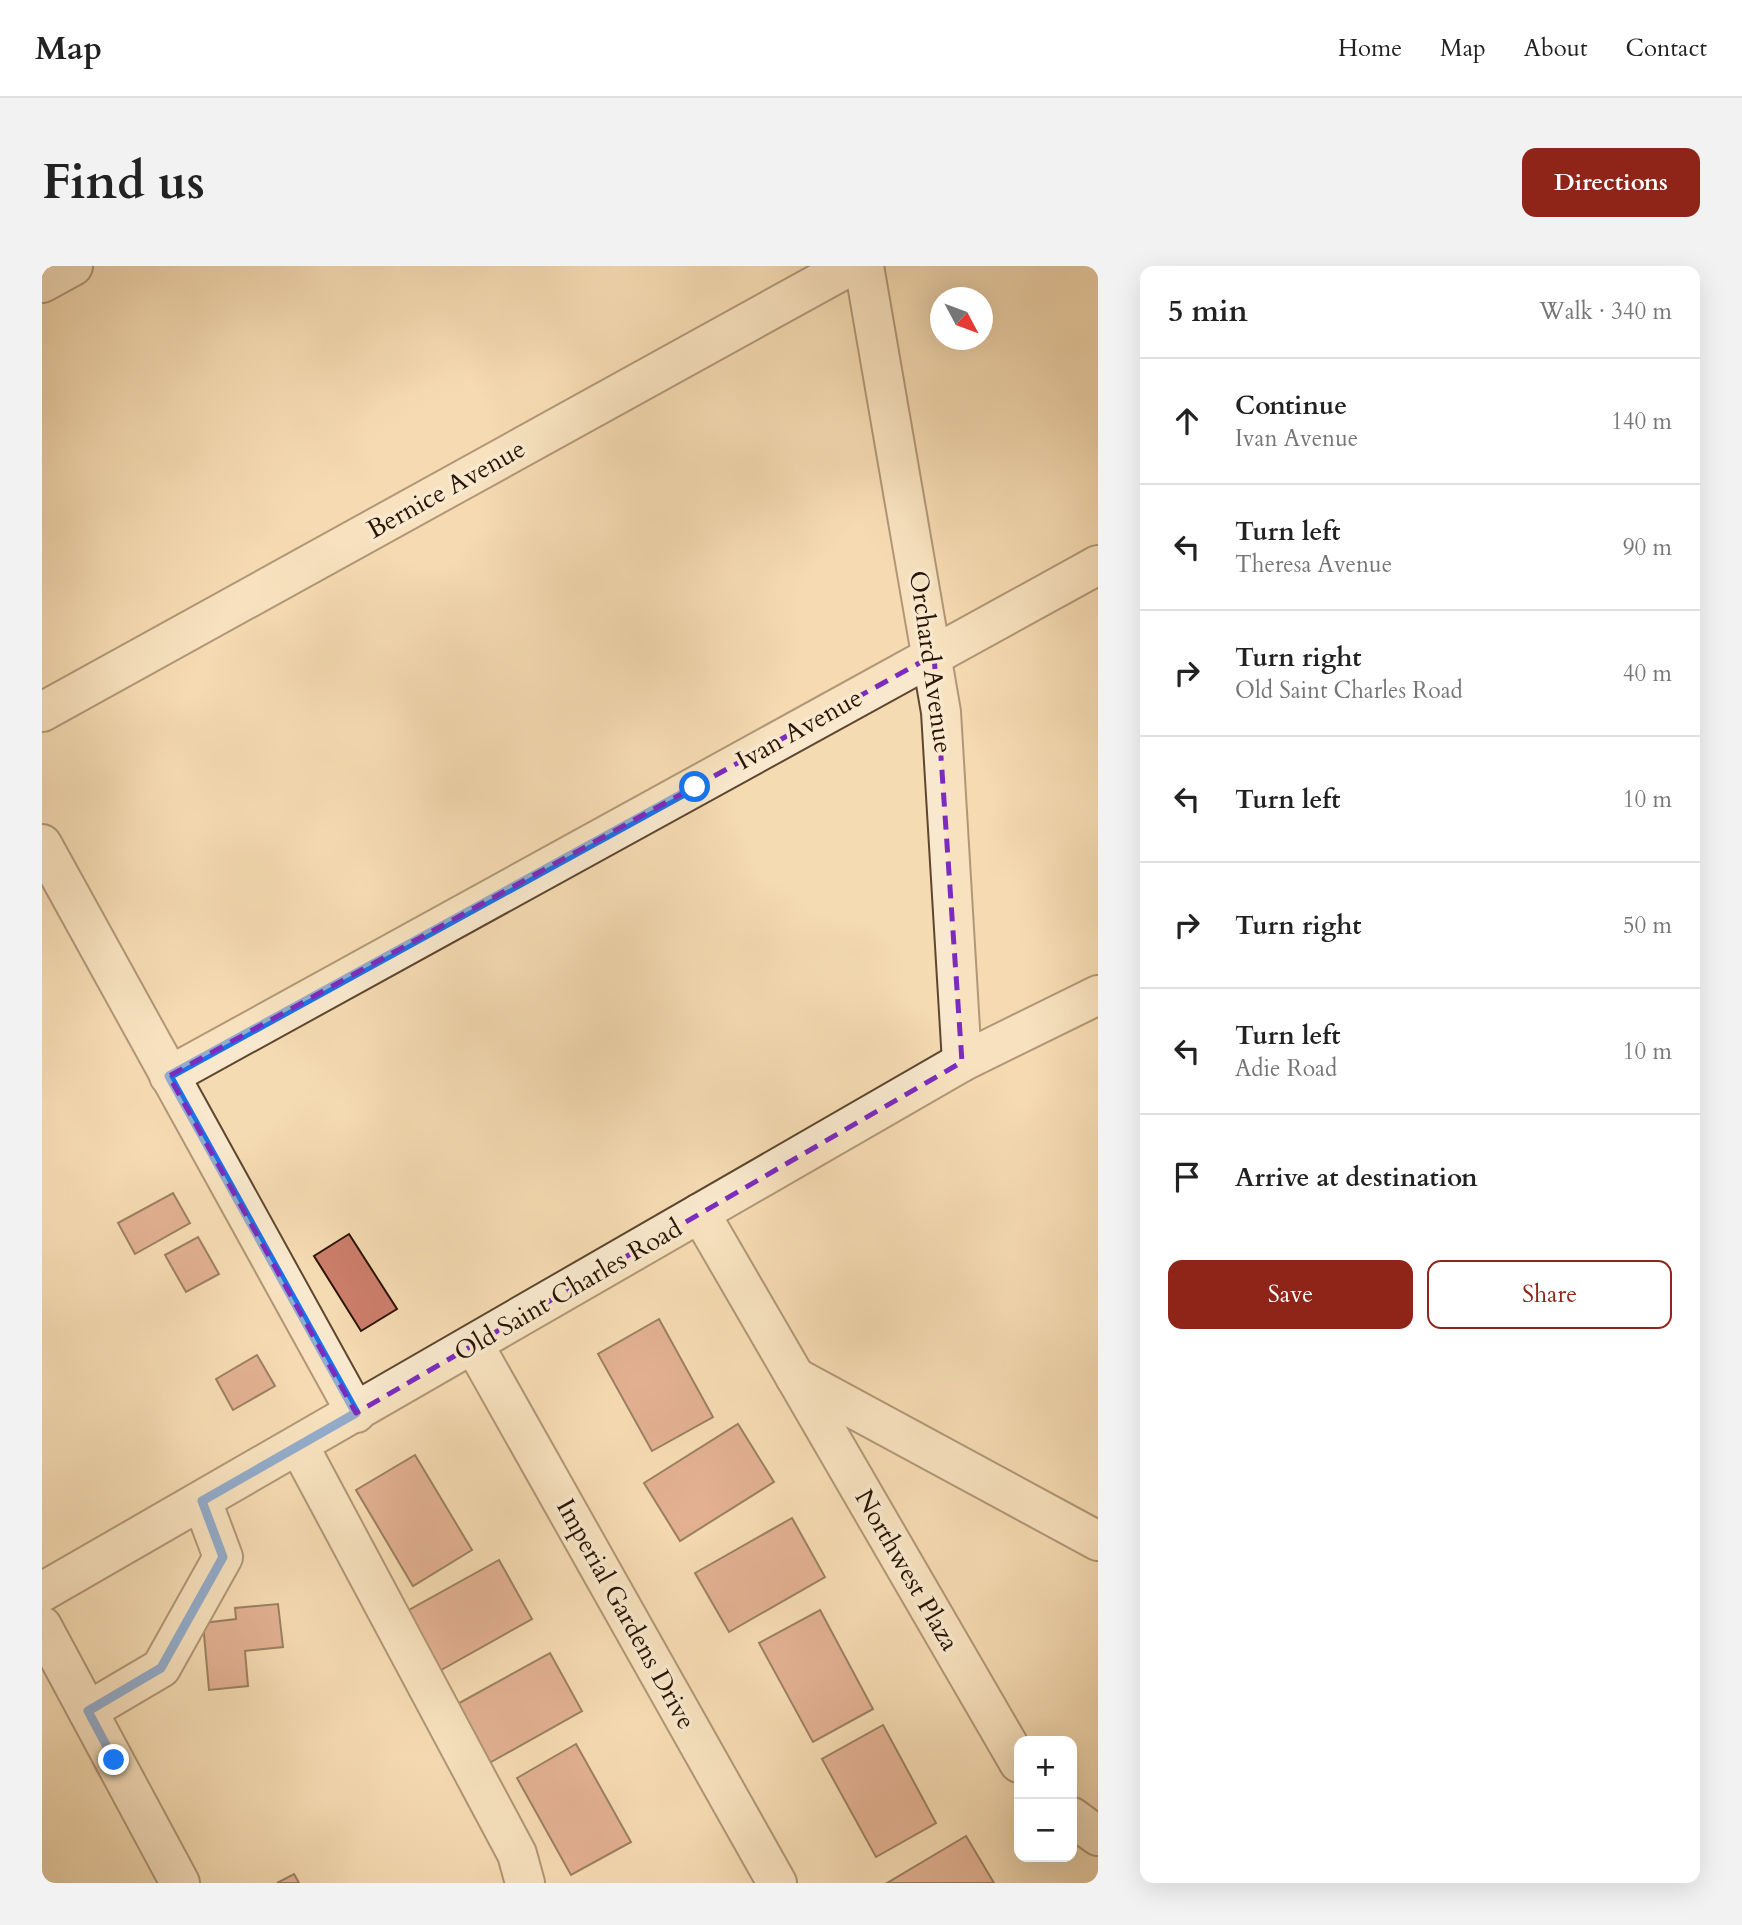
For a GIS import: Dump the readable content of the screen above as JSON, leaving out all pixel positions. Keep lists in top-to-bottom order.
{
  "streets": {
    "street": [
      "Bernice Avenue",
      "Orchard Avenue",
      "Ivan Avenue",
      "Old Saint Charles Road",
      "Northwest Plaza",
      "Imperial Gardens Drive"
    ]
  },
  "crossings": [
    ["Orchard Avenue", "Ivan Avenue"],
    ["Orchard Avenue", "Old Saint Charles Road"],
    ["Old Saint Charles Road", "Northwest Plaza"],
    ["Old Saint Charles Road", "Imperial Gardens Drive"]
  ],
  "north": "bottom right",
  "page": {
    "header": "Map",
    "nav": [
      "Home",
      "Map",
      "About",
      "Contact"
    ],
    "buttons": [
      "Directions",
      ["Save", "Share"]
    ],
    "title": "Find us",
    "heading": ["5 min", "Walk · 340 m"],
    "list": [
      ["Continue", "Ivan Avenue", "140 m"],
      ["Turn left", "Theresa Avenue", "90 m"],
      ["Turn right", "Old Saint Charles Road", "40 m"],
      ["Turn left", "10 m"],
      ["Turn right", "50 m"],
      ["Turn left", "Adie Road", "10 m"],
      "Arrive at destination"
    ],
    "map_buttons": ["+", "−"]
  }
}
